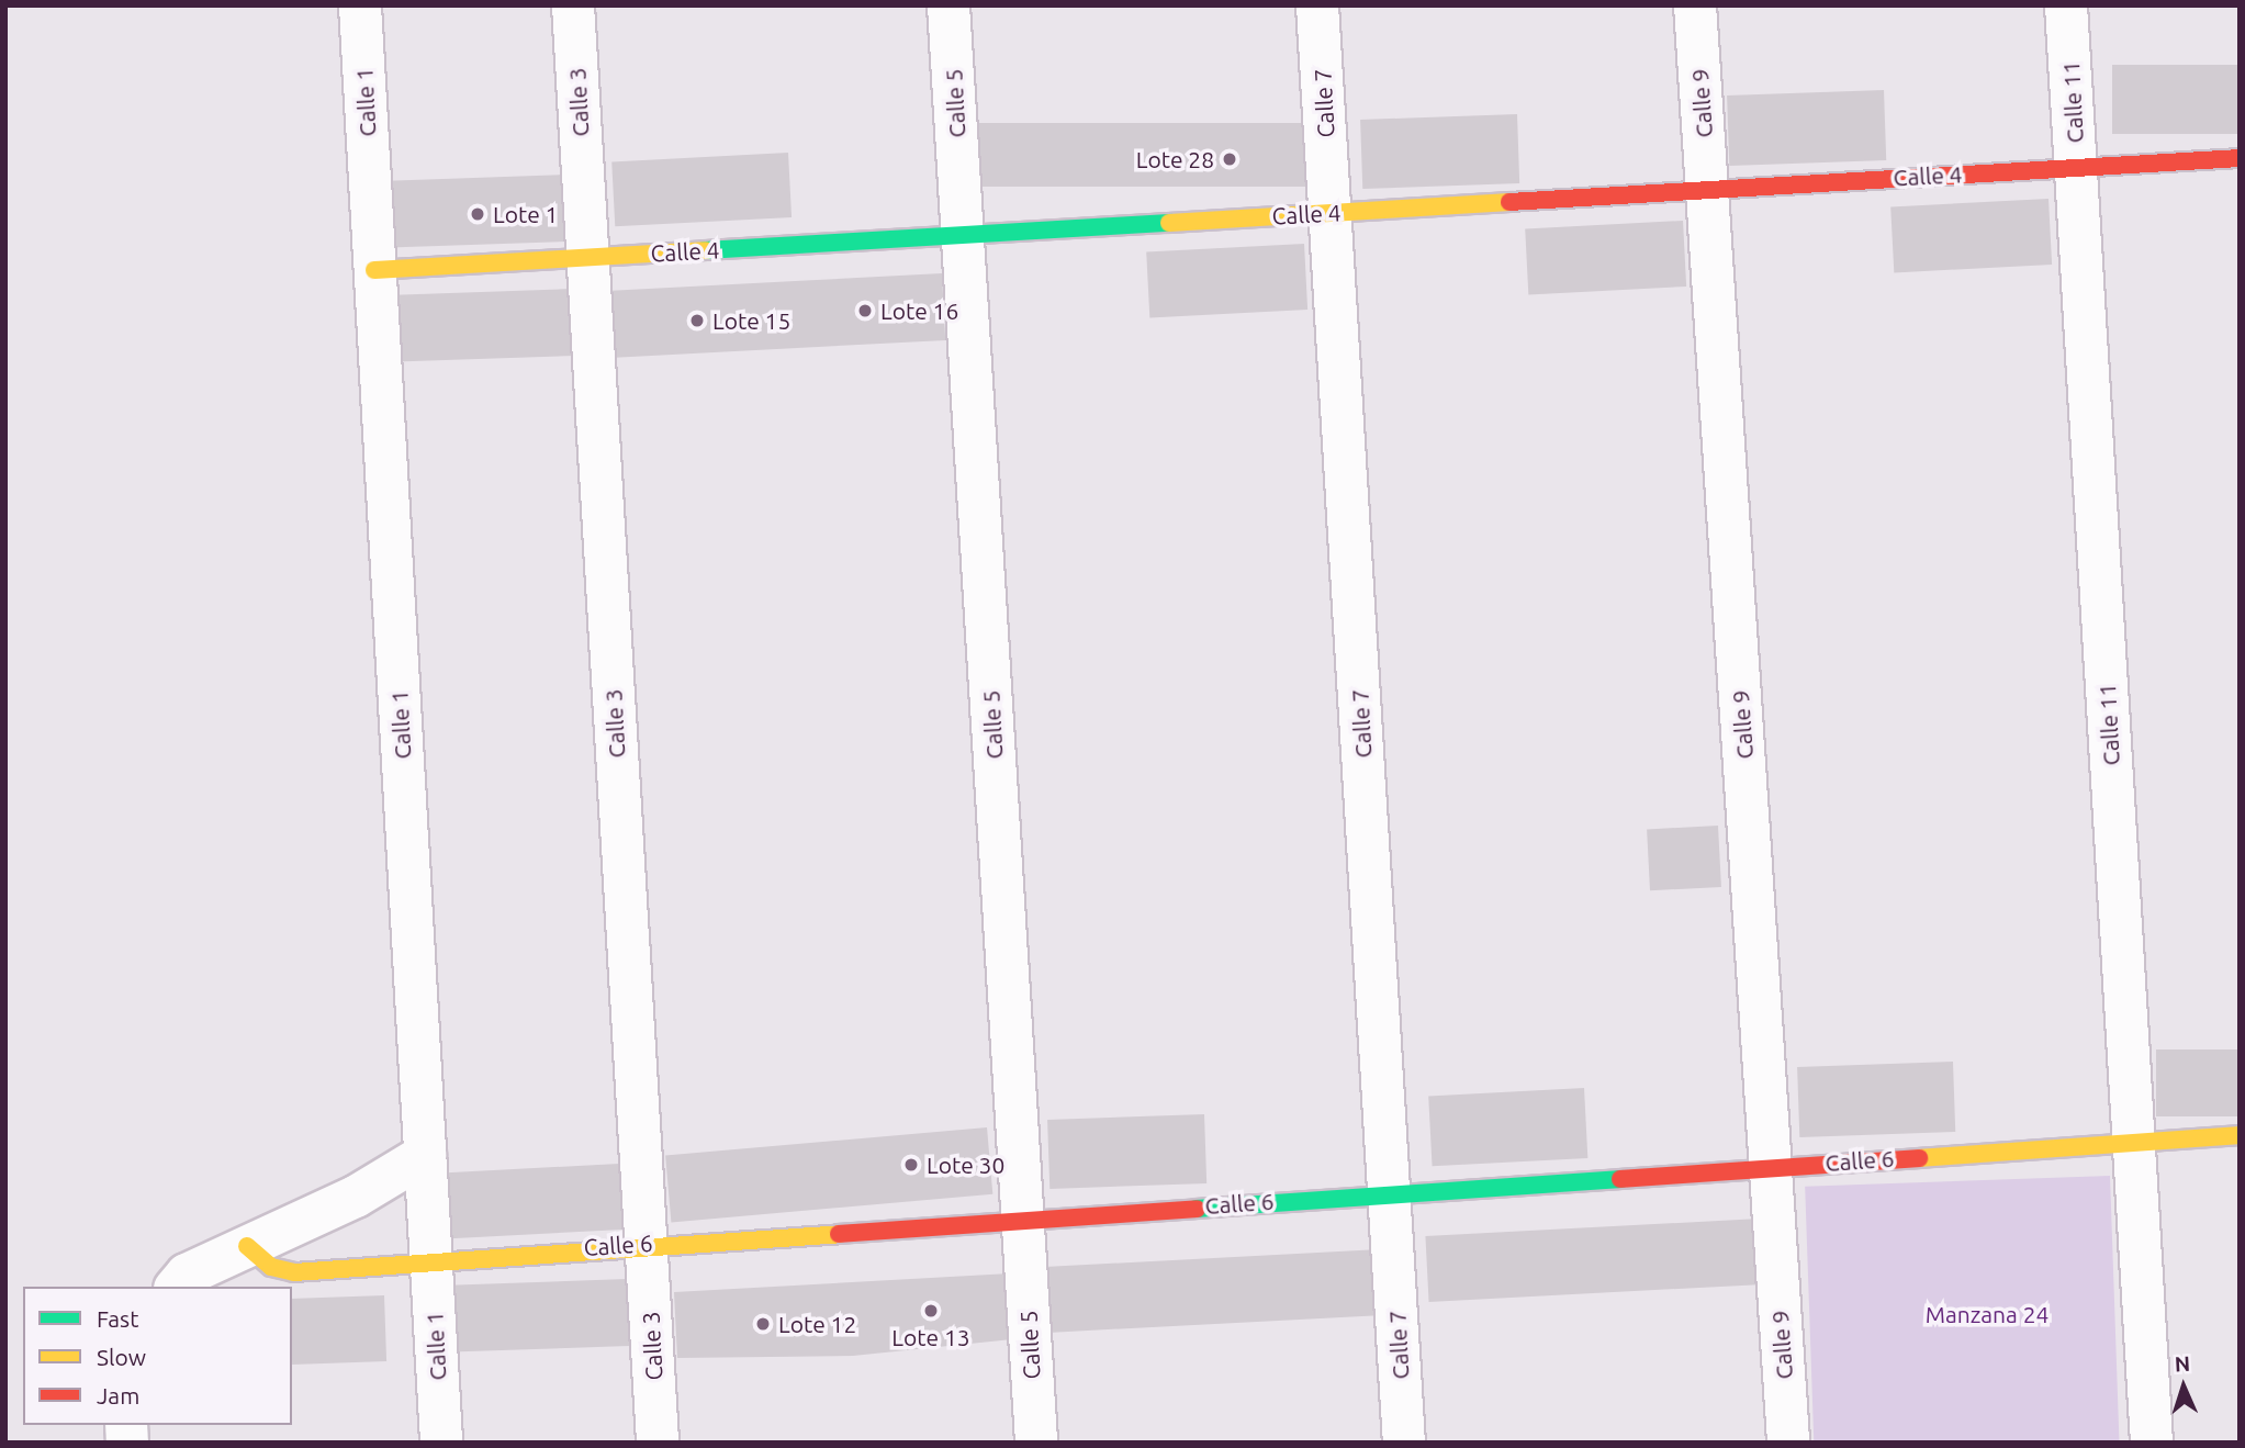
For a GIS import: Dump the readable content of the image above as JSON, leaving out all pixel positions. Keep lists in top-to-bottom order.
{
  "streets": {
    "street": [
      "Calle 1",
      "Calle 3",
      "Calle 11",
      "Calle 5",
      "Calle 7",
      "Calle 9",
      "Calle 4",
      "Calle 6"
    ]
  },
  "crossings": [
    ["Calle 1", "Calle 4"],
    ["Calle 1", "Calle 6"],
    ["Calle 3", "Calle 4"],
    ["Calle 3", "Calle 6"],
    ["Calle 11", "Calle 4"],
    ["Calle 11", "Calle 6"],
    ["Calle 5", "Calle 4"],
    ["Calle 5", "Calle 6"],
    ["Calle 7", "Calle 4"],
    ["Calle 7", "Calle 6"],
    ["Calle 9", "Calle 4"],
    ["Calle 9", "Calle 6"]
  ],
  "parks": ["Manzana 24"],
  "places": [
    "Lote 28",
    "Lote 1",
    "Lote 16",
    "Lote 15",
    "Lote 30",
    "Lote 13",
    "Lote 12"
  ],
  "legend": ["Fast", "Slow", "Jam"],
  "north": "top"
}
